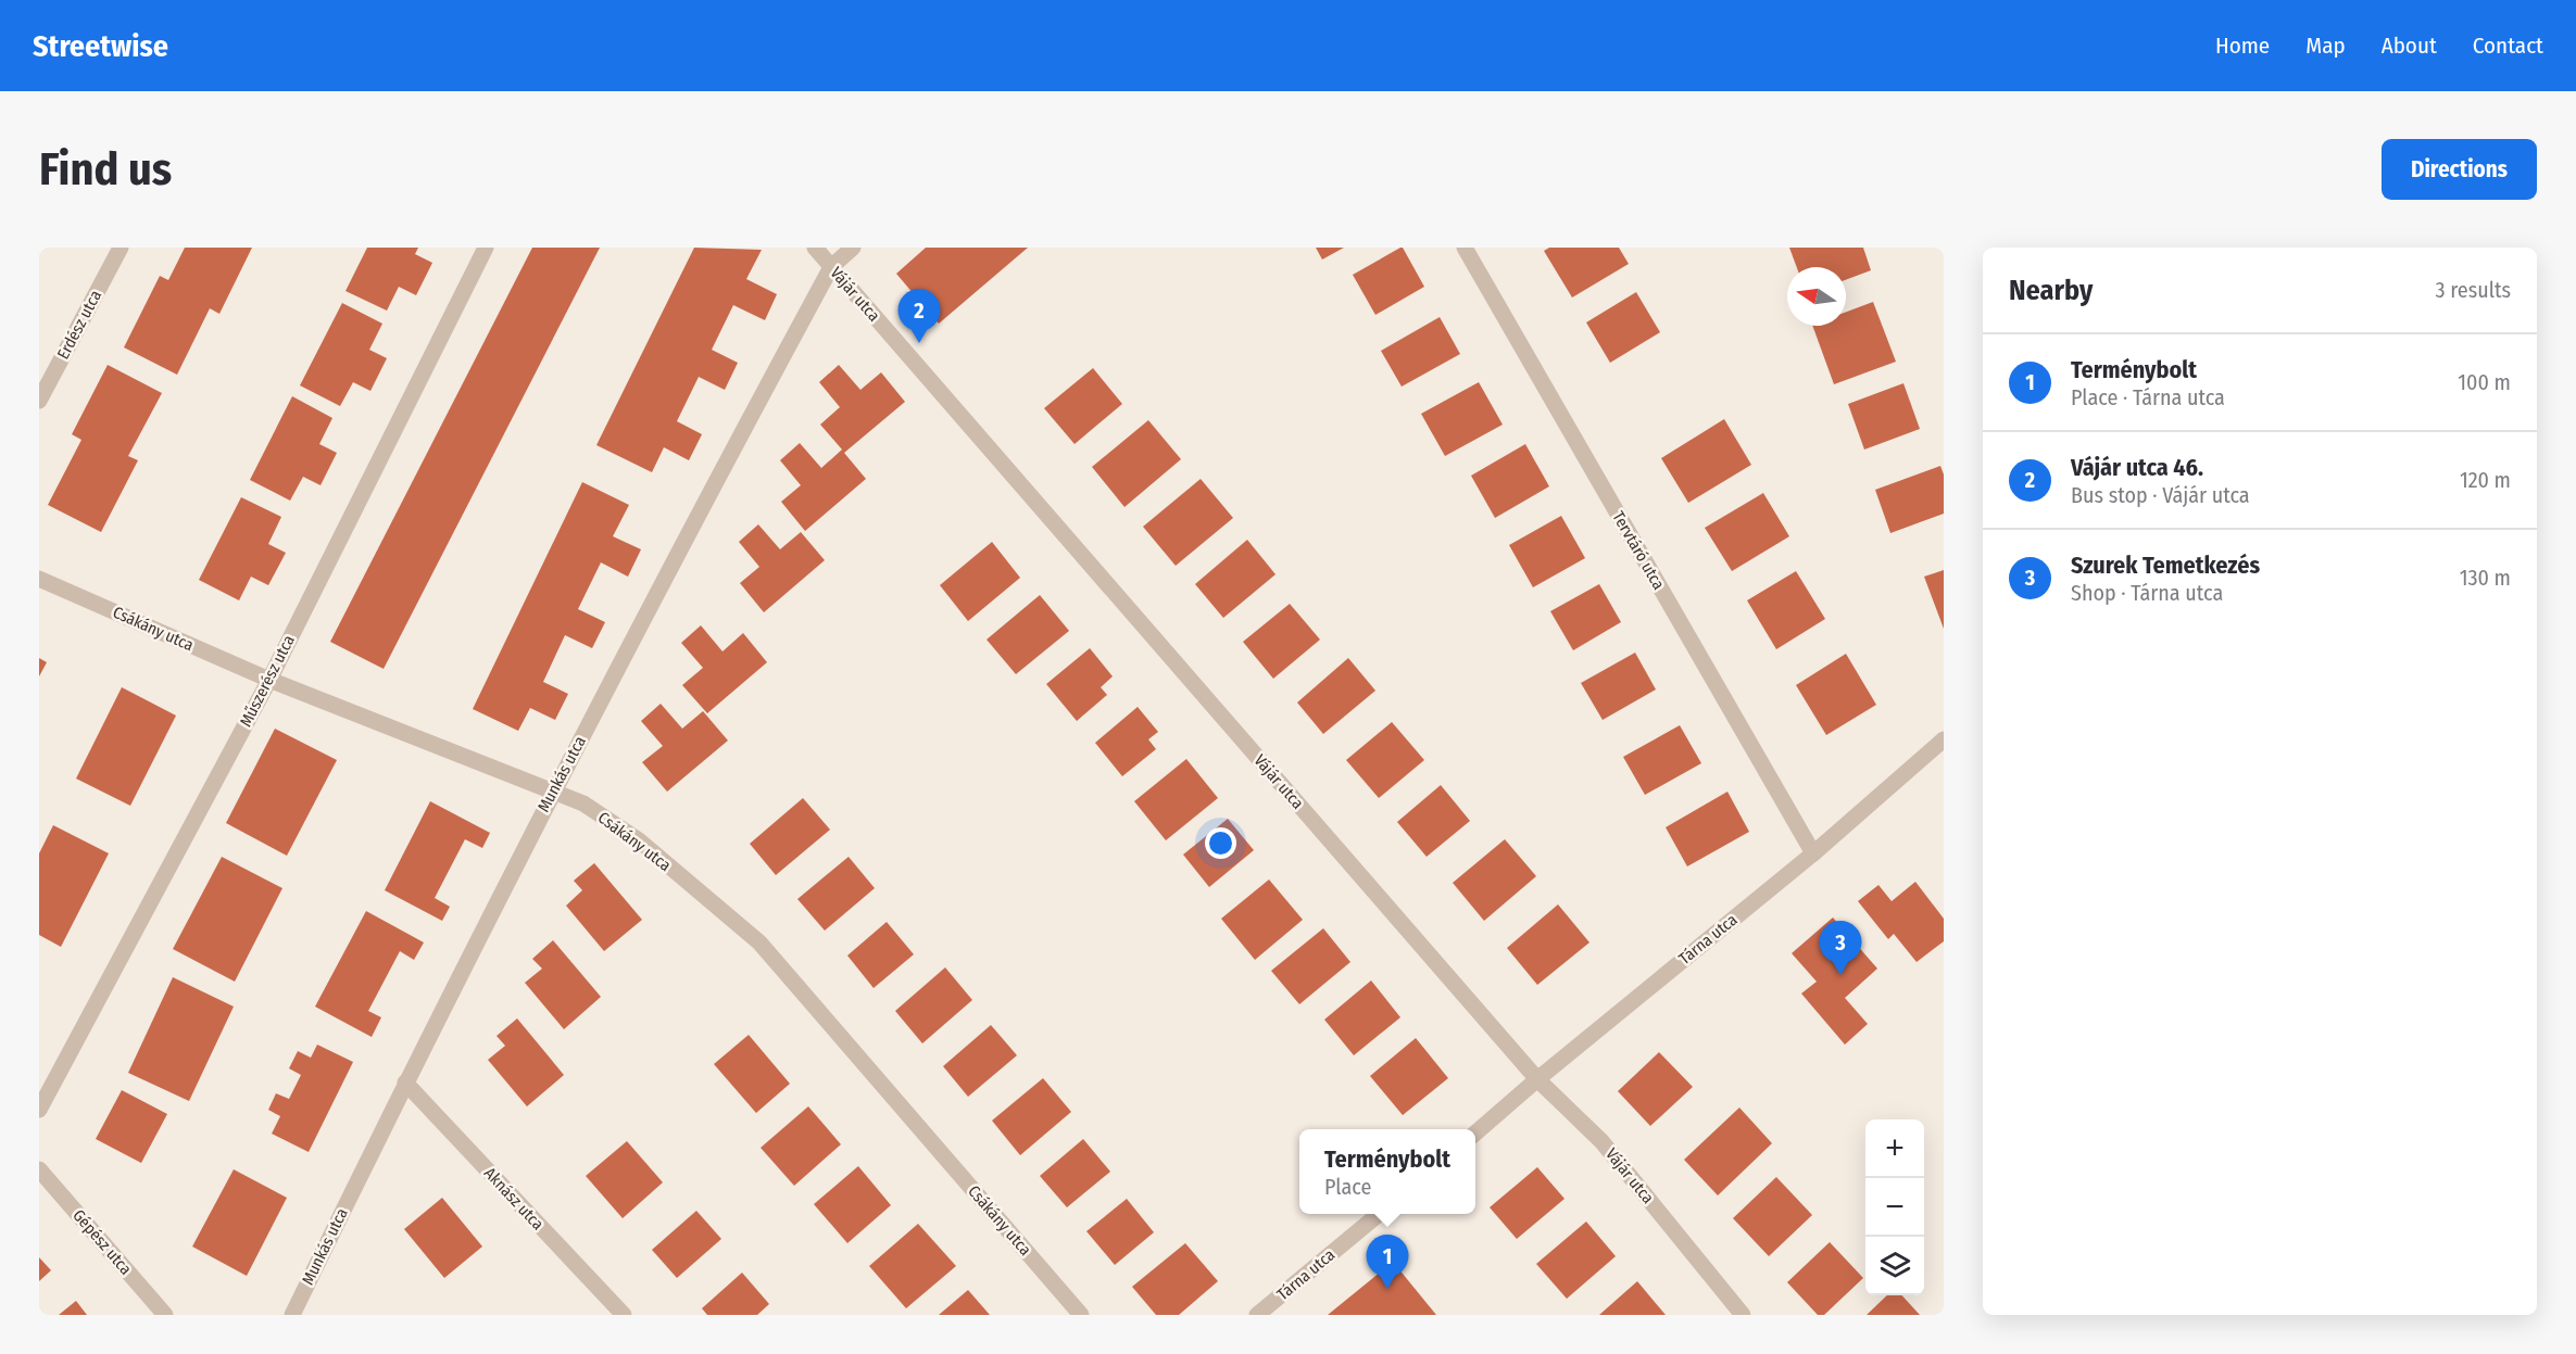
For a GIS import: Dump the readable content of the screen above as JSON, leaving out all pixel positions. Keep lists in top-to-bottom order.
{
  "streets": {
    "street": [
      "Vájár utca",
      "Erdész utca",
      "Tervtáró utca",
      "Csákány utca",
      "Műszerész utca",
      "Munkás utca",
      "Tárna utca",
      "Aknász utca",
      "Gépész utca"
    ]
  },
  "crossings": [
    ["Vájár utca", "Munkás utca"],
    ["Vájár utca", "Tárna utca"],
    ["Tervtáró utca", "Tárna utca"],
    ["Csákány utca", "Műszerész utca"],
    ["Csákány utca", "Munkás utca"],
    ["Munkás utca", "Aknász utca"]
  ],
  "north": "left",
  "page": {
    "header": "Streetwise",
    "nav": [
      "Home",
      "Map",
      "About",
      "Contact"
    ],
    "buttons": "Directions",
    "title": "Find us",
    "heading": ["Nearby", "3 results"],
    "pins": ["2", "3", "1"],
    "list": [
      {
        "mark": "1",
        "name": "Terménybolt",
        "note": "Place · Tárna utca",
        "value": "100 m"
      },
      {
        "mark": "2",
        "name": "Vájár utca 46.",
        "note": "Bus stop · Vájár utca",
        "value": "120 m"
      },
      {
        "mark": "3",
        "name": "Szurek Temetkezés",
        "note": "Shop · Tárna utca",
        "value": "130 m"
      }
    ],
    "map_buttons": ["+", "−"],
    "popup": ["Terménybolt", "Place"]
  }
}
